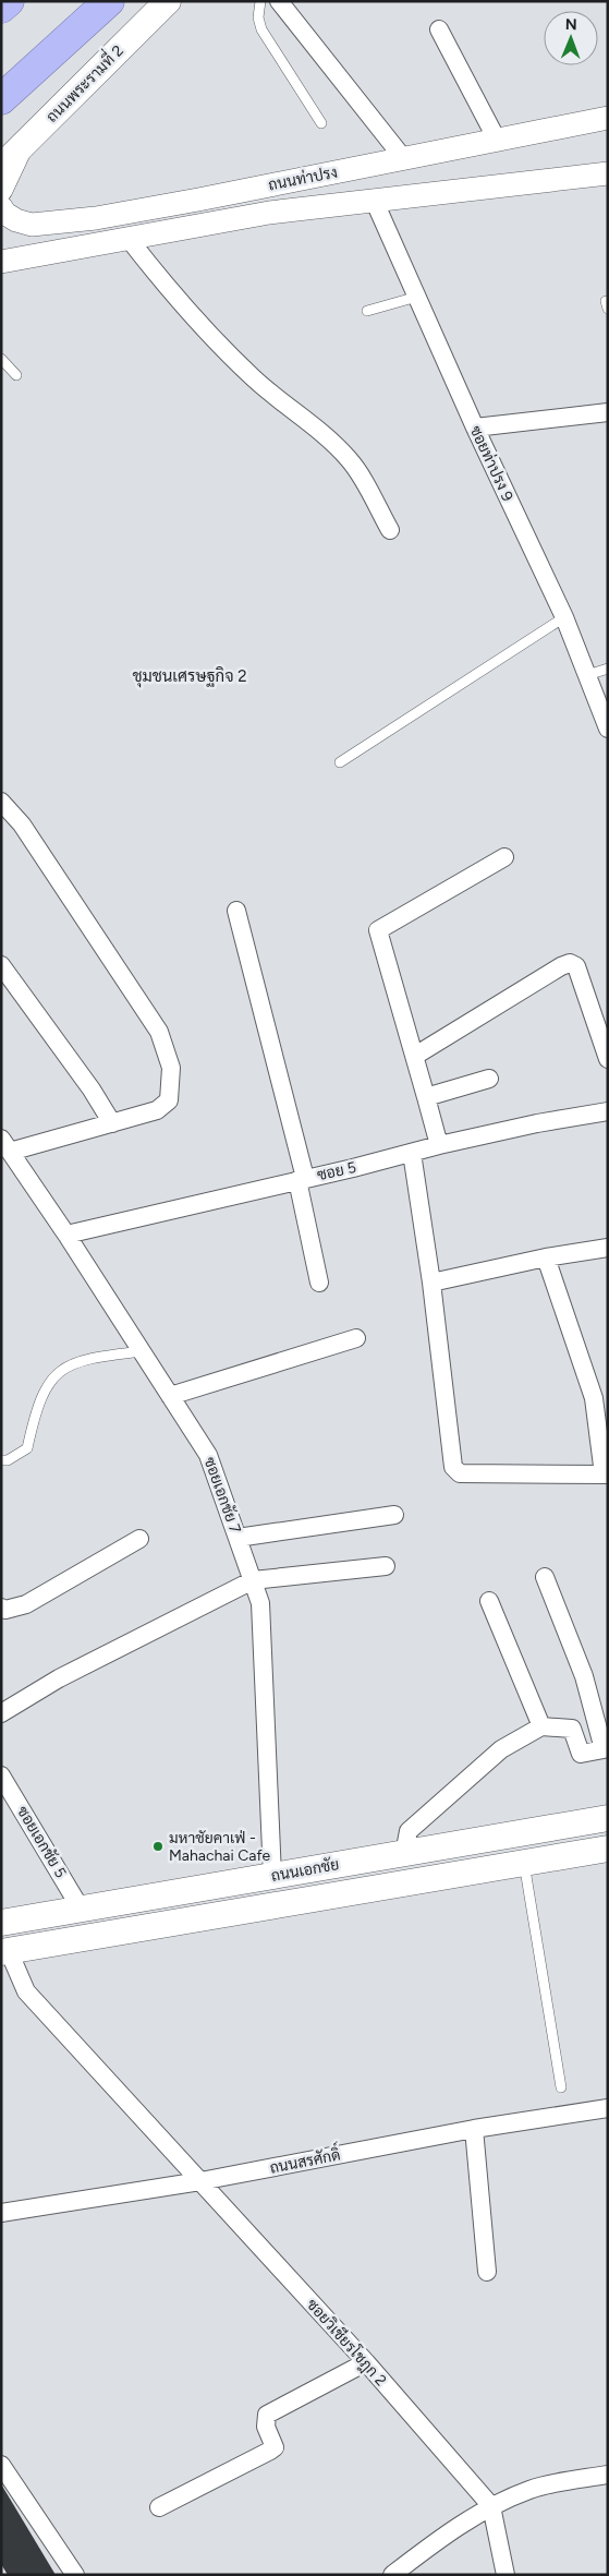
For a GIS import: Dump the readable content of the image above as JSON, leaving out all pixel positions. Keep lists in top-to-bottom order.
{
  "streets": {
    "main road": ["ถนนพระรามที่ 2", "ถนนเอกชัย"],
    "street": [
      "ถนนท่าปรง",
      "ซอยท่าปรง 9",
      "ซอย 5",
      "ซอยเอกชัย 7",
      "ซอยเอกชัย 5",
      "ถนนสรศักดิ์",
      "ซอยวิเชียรโชฎก 2"
    ]
  },
  "crossings": [
    ["ถนนท่าปรง", "ซอยท่าปรง 9"],
    ["ซอย 5", "ซอยเอกชัย 7"],
    ["ซอยเอกชัย 7", "ถนนเอกชัย"],
    ["ซอยเอกชัย 5", "ถนนเอกชัย"],
    ["ถนนเอกชัย", "ซอยวิเชียรโชฎก 2"],
    ["ถนนสรศักดิ์", "ซอยวิเชียรโชฎก 2"]
  ],
  "districts": ["ชุมชนเศรษฐกิจ 2"],
  "places": ["มหาชัยคาเฟ่ - Mahachai Cafe"],
  "north": "top"
}
